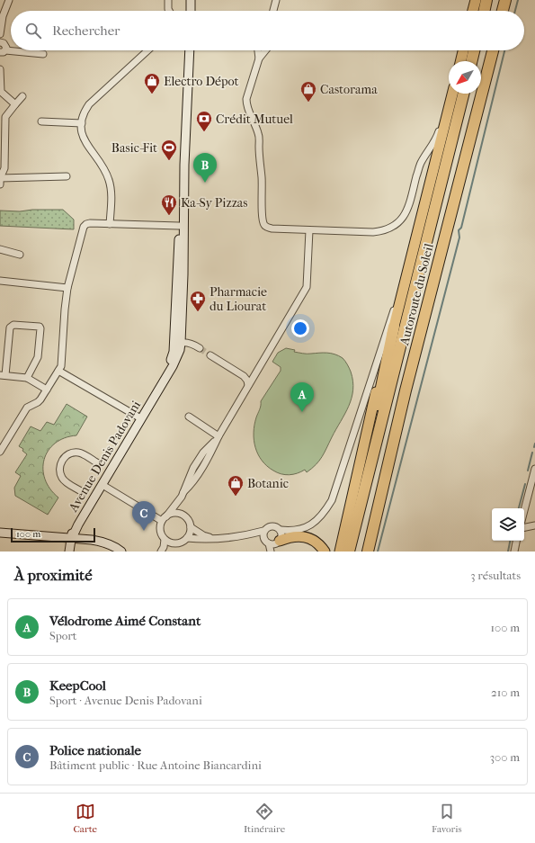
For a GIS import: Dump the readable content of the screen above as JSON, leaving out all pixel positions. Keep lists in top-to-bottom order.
{
  "streets": {
    "highway": ["Autoroute du Soleil"],
    "main road": ["Avenue Denis Padovani"]
  },
  "places": {
    "shop": ["Electro Dépot", "Castorama", "Botanic"],
    "bank": ["Crédit Mutuel"],
    "sports": ["Basic-Fit"],
    "restaurant": ["Ka-Sy Pizzas"],
    "pharmacy": ["Pharmacie du Liourat"]
  },
  "scale_bar": "100 m",
  "north": "bottom left",
  "page": {
    "search": "Rechercher",
    "pins": ["B", "A", "C"],
    "scale": "100 m",
    "heading": ["À proximité", "3 résultats"],
    "list": [
      {
        "mark": "A",
        "name": "Vélodrome Aimé Constant",
        "note": "Sport",
        "value": "100 m"
      },
      {
        "mark": "B",
        "name": "KeepCool",
        "note": "Sport · Avenue Denis Padovani",
        "value": "210 m"
      },
      {
        "mark": "C",
        "name": "Police nationale",
        "note": "Bâtiment public · Rue Antoine Biancardini",
        "value": "300 m"
      }
    ],
    "nav": ["Carte", "Itinéraire", "Favoris"]
  }
}
